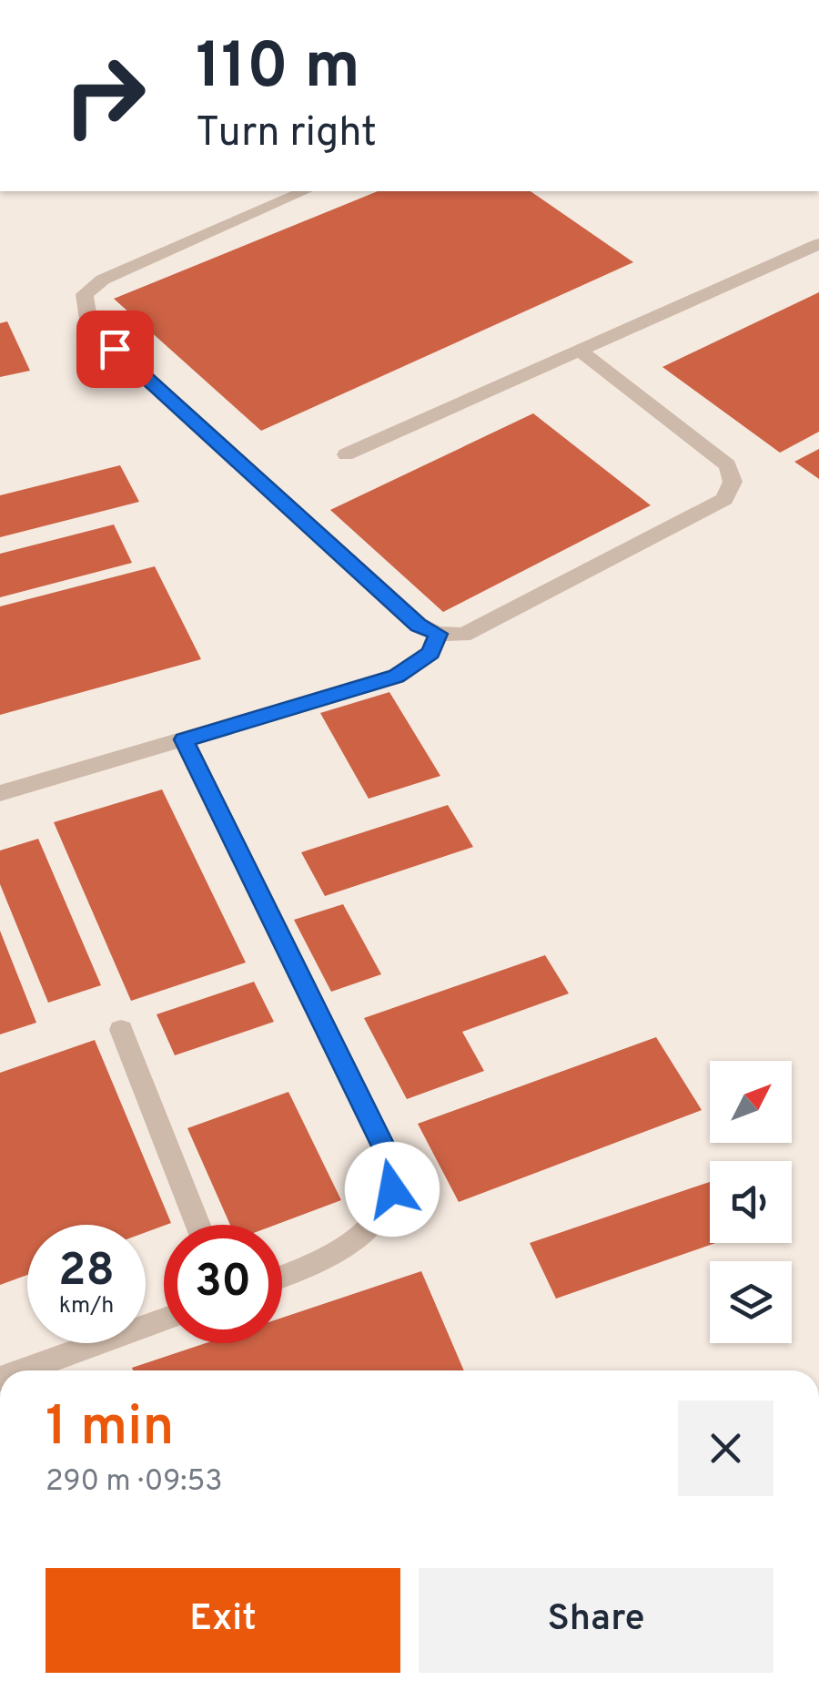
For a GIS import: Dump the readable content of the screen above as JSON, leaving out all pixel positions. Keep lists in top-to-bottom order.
{
  "north": "top right",
  "page": {
    "turn": ["110 m", "Turn right"],
    "speed": "28 km/h",
    "limit": "30",
    "heading": ["1 min", "290 m · 09:53"],
    "buttons": ["Exit", "Share"]
  }
}
